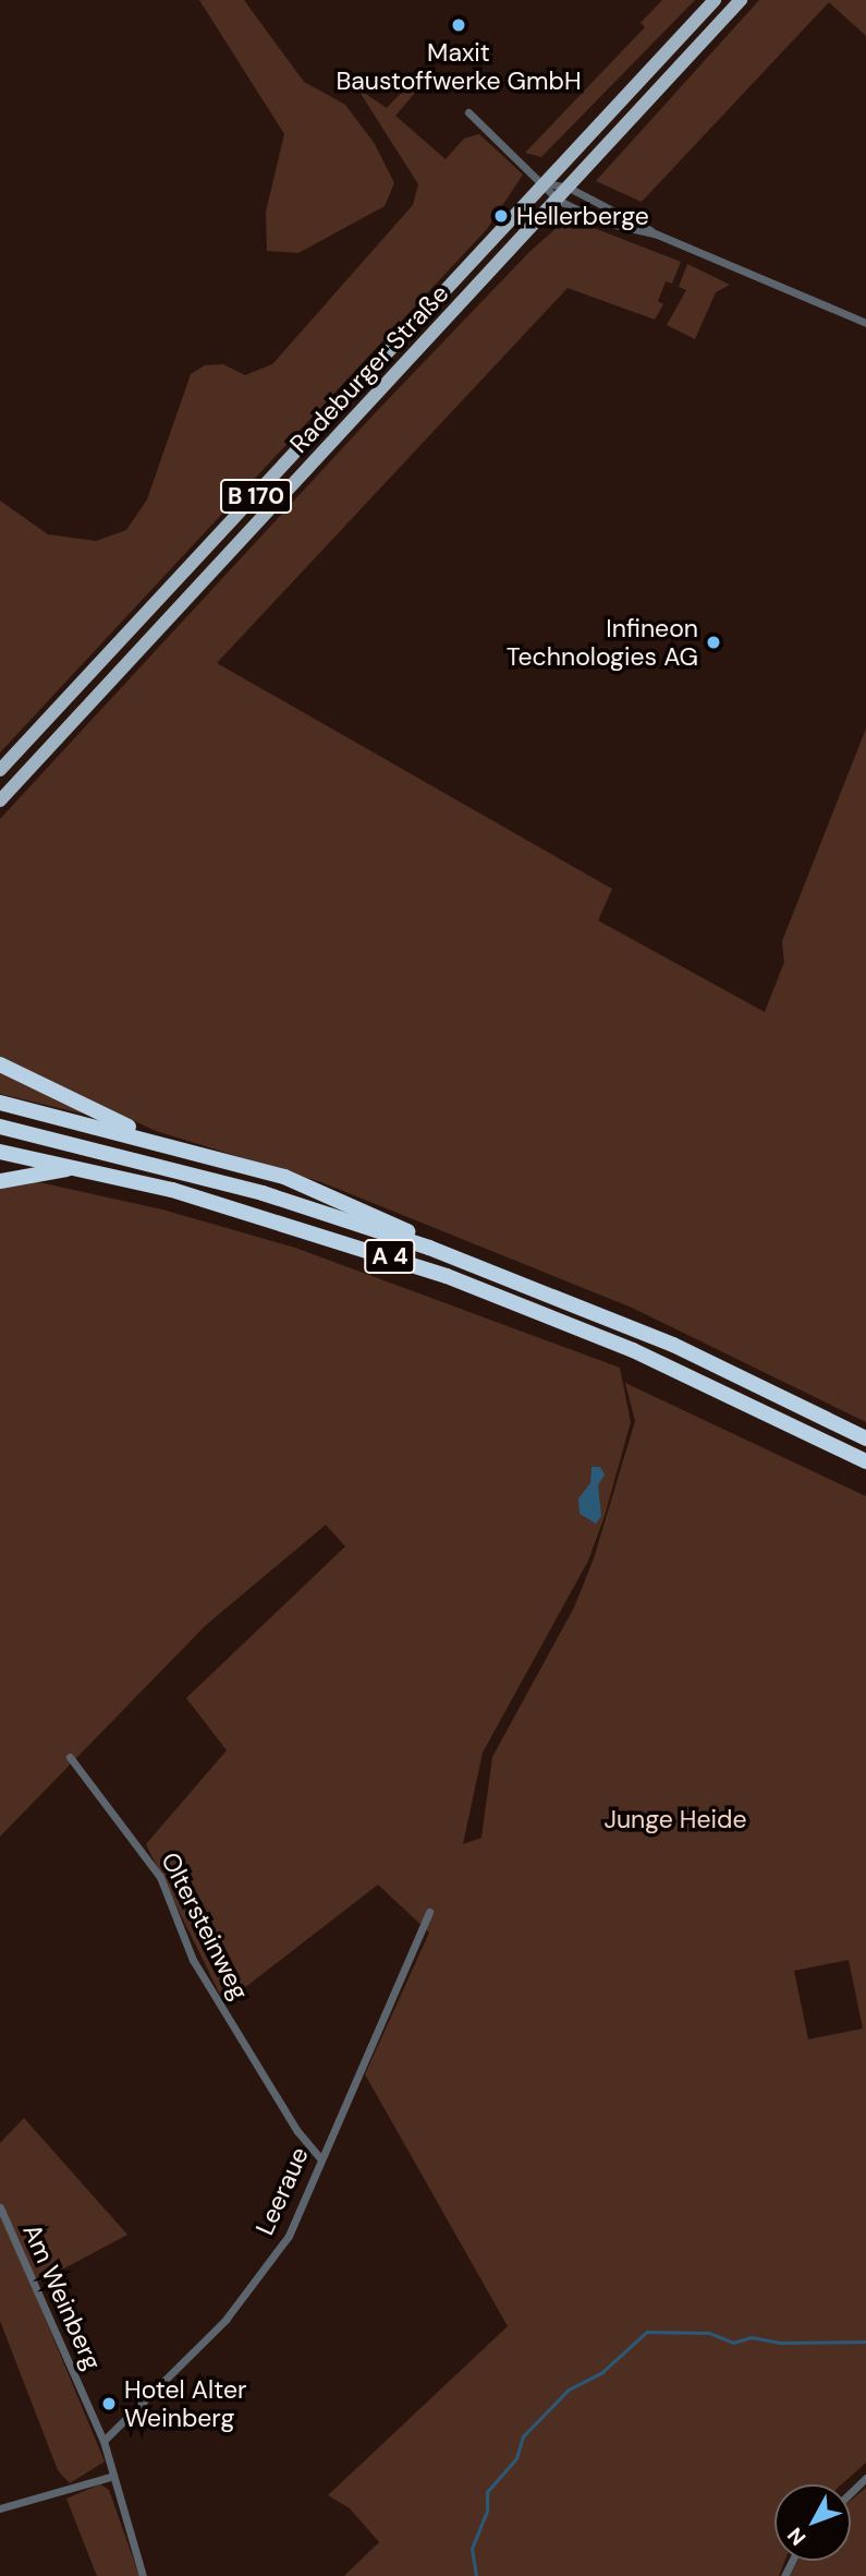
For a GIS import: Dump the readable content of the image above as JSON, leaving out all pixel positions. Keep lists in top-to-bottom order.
{
  "streets": {
    "highway": ["A 4"],
    "main road": ["Radeburger Straße", "B 170"],
    "street": ["Oltersteinweg", "Leeraue", "Am Weinberg"]
  },
  "crossings": [
    ["Oltersteinweg", "Leeraue"],
    ["Leeraue", "Am Weinberg"]
  ],
  "parks": ["Junge Heide"],
  "places": [
    "Maxit Baustoffwerke GmbH",
    "Hellerberge",
    "Infineon Technologies AG",
    "Hotel Alter Weinberg"
  ],
  "north": "bottom left"
}
